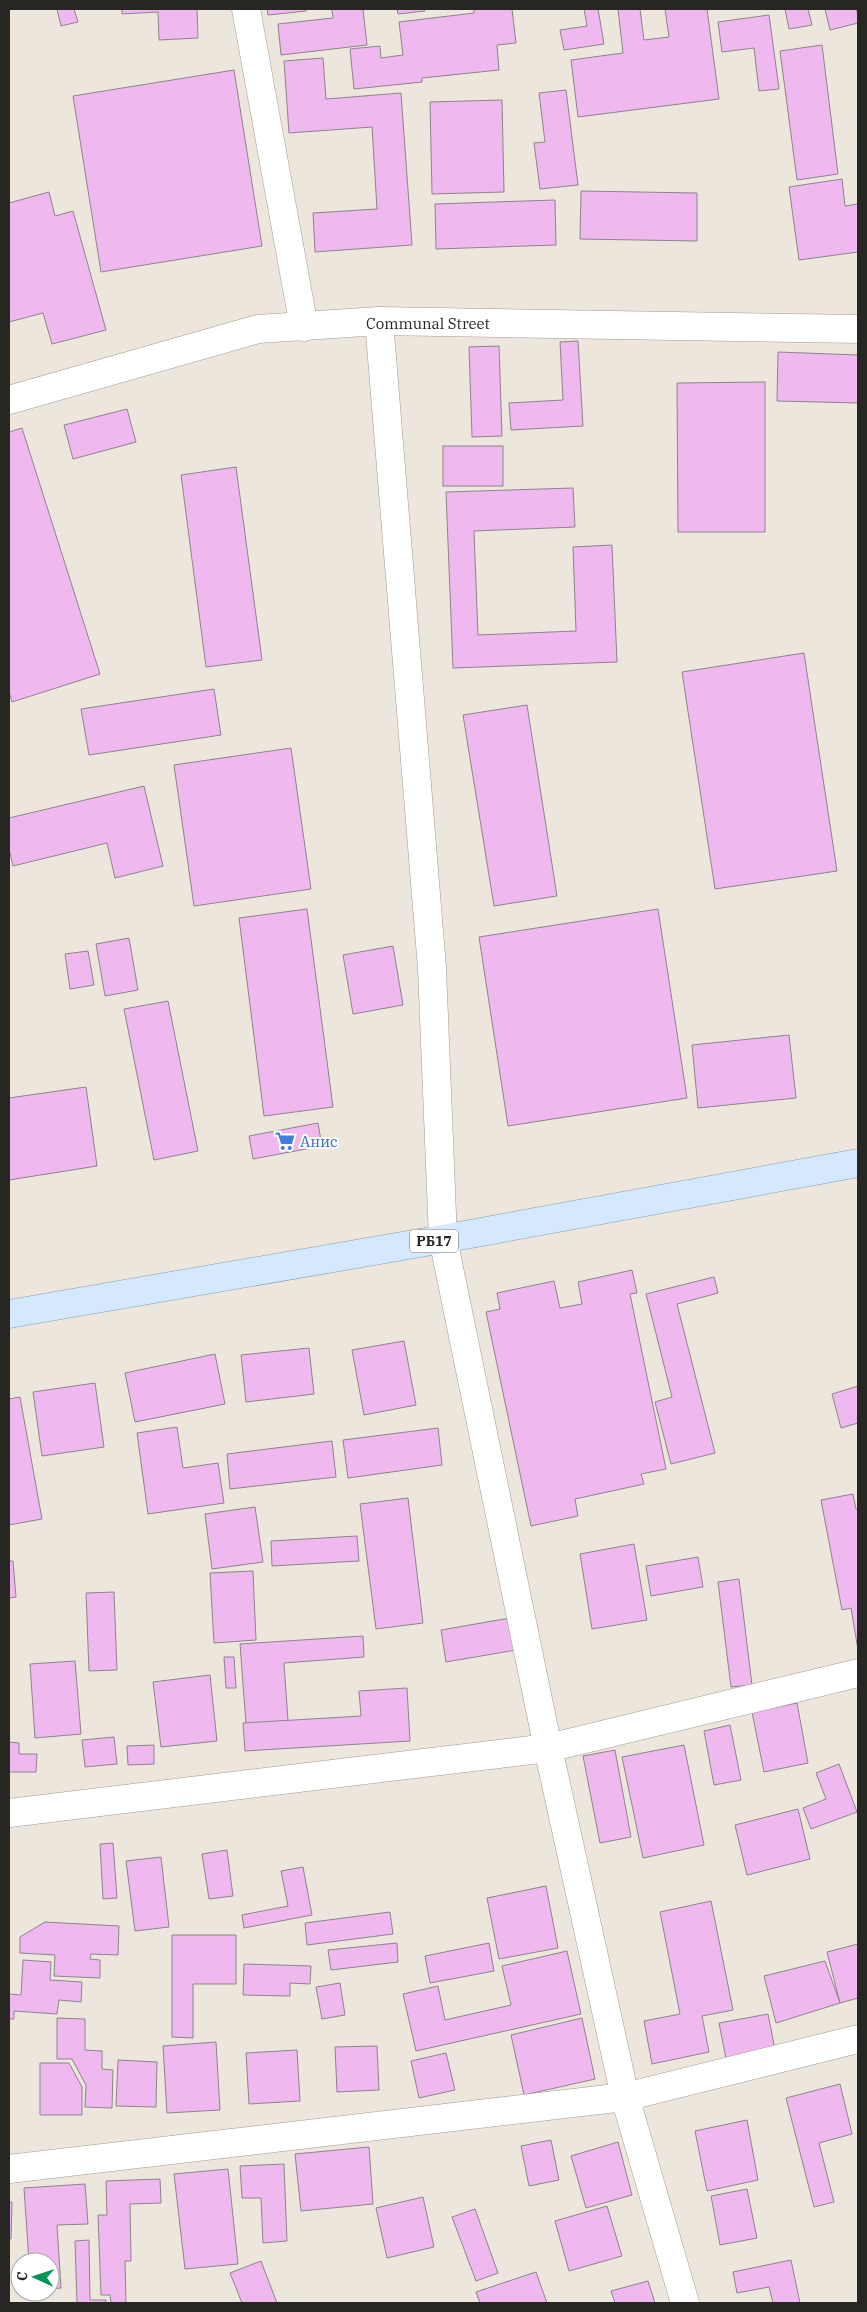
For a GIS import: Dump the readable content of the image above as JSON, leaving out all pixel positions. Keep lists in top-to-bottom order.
{
  "streets": {
    "main road": ["РБ17"],
    "street": ["Communal Street"]
  },
  "places": {
    "supermarket": ["Анис"]
  },
  "north": "left"
}
